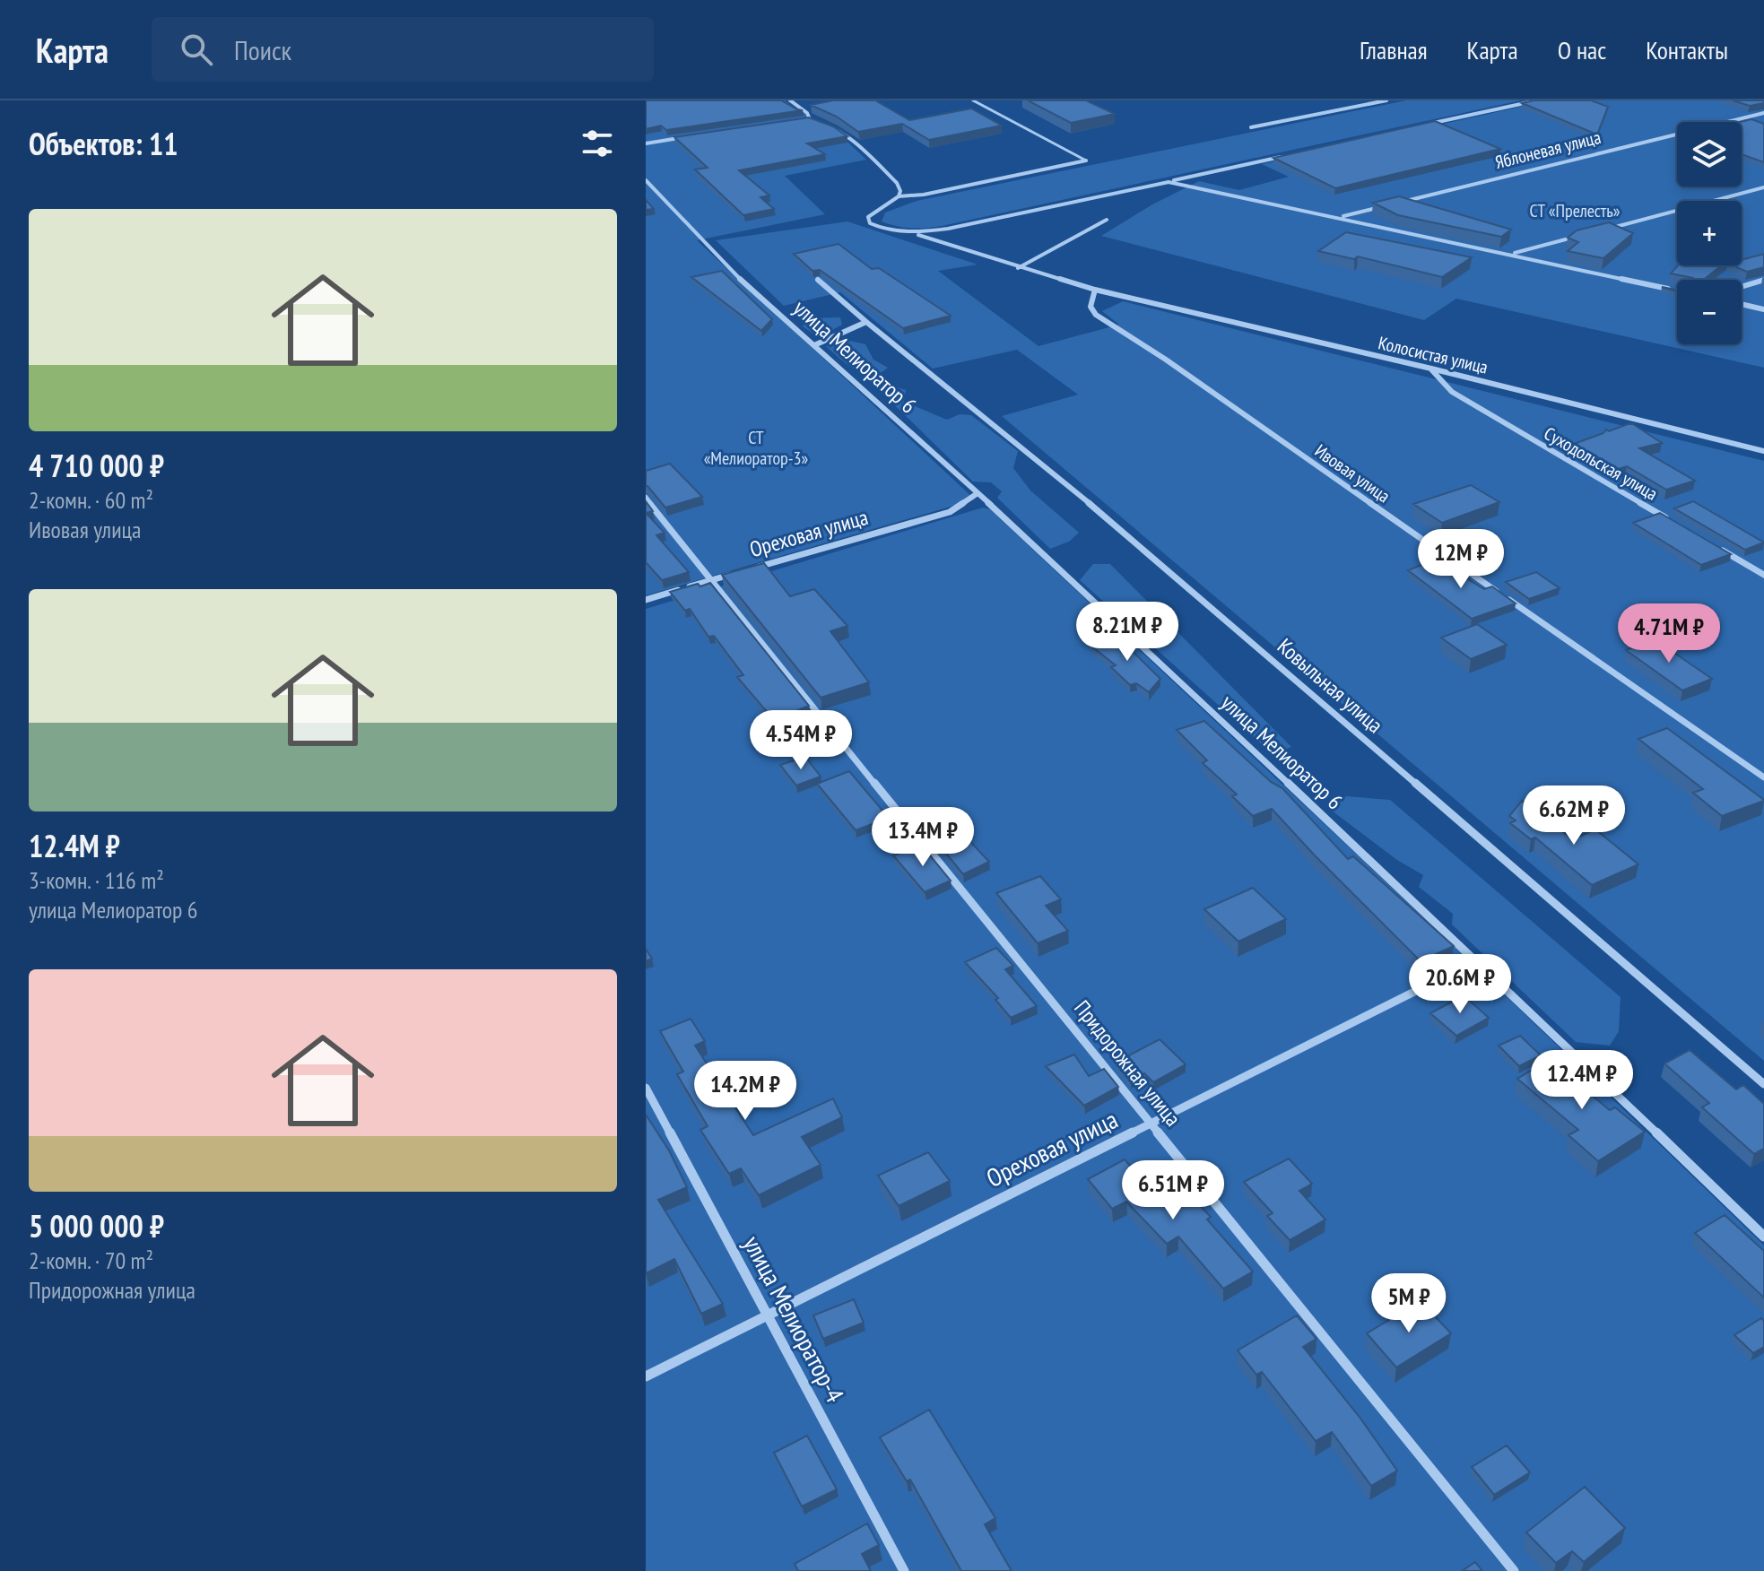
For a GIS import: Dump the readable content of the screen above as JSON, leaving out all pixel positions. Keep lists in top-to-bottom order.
{
  "streets": {
    "street": [
      "Яблоневая улица",
      "Колосистая улица",
      "улица Мелиоратор 6",
      "Суходольская улица",
      "Ивовая улица",
      "Ореховая улица",
      "Ковыльная улица",
      "Придорожная улица",
      "улица Мелиоратор-4"
    ]
  },
  "crossings": [
    ["Колосистая улица", "Суходольская улица"],
    ["Колосистая улица", "Ивовая улица"],
    ["улица Мелиоратор 6", "Ореховая улица"],
    ["Ореховая улица", "Придорожная улица"],
    ["Ореховая улица", "улица Мелиоратор-4"]
  ],
  "parks": ["СТ «Прелесть»", "СТ «Мелиоратор-3»"],
  "page": {
    "header": "Карта",
    "search": "Поиск",
    "nav": [
      "Главная",
      "Карта",
      "О нас",
      "Контакты"
    ],
    "heading": "Объектов: 11",
    "map_buttons": ["+", "−"],
    "list": [
      {
        "name": "4 710 000 ₽",
        "note": "2-комн. · 60 m² · Ивовая улица"
      },
      {
        "name": "12.4M ₽",
        "note": "3-комн. · 116 m² · улица Мелиоратор 6"
      },
      {
        "name": "5 000 000 ₽",
        "note": "2-комн. · 70 m² · Придорожная улица"
      }
    ],
    "price": [
      "12M ₽",
      "8.21M ₽",
      "4.71M ₽",
      "4.54M ₽",
      "6.62M ₽",
      "13.4M ₽",
      "20.6M ₽",
      "12.4M ₽",
      "14.2M ₽",
      "6.51M ₽",
      "5M ₽"
    ]
  }
}
